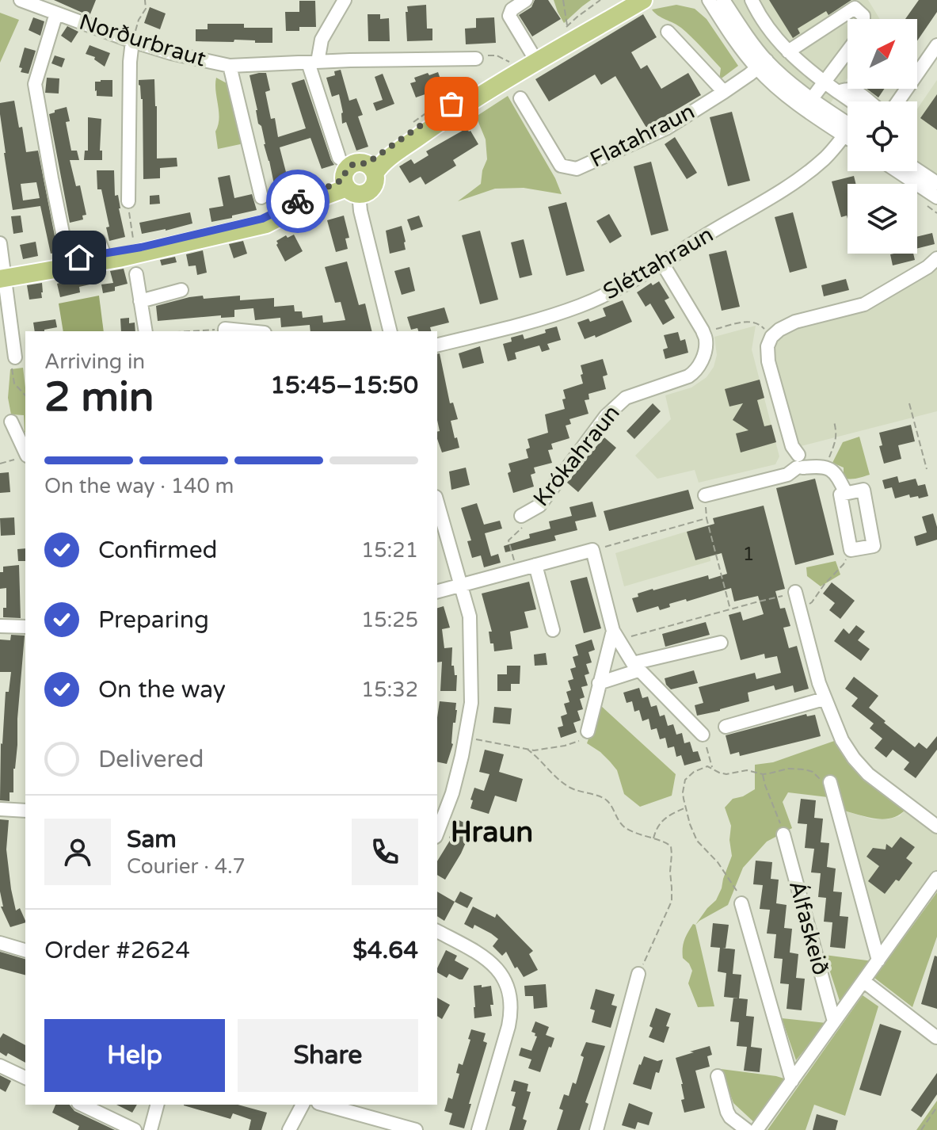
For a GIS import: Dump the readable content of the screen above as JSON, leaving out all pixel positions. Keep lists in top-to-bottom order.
{
  "streets": {
    "street": [
      "Norðurbraut",
      "Flatahraun",
      "Sléttahraun",
      "Krókahraun",
      "Álfaskeið"
    ]
  },
  "districts": ["Hraun"],
  "house_numbers": ["1"],
  "north": "top right",
  "page": {
    "heading": ["2 min", "Arriving in", "15:45–15:50"],
    "panel": [
      "Sam",
      "Courier · 4.7",
      "Order #2624",
      "$4.64"
    ],
    "bar": "On the way · 140 m",
    "list": [
      ["Confirmed", "15:21"],
      ["Preparing", "15:25"],
      ["On the way", "15:32"],
      "Delivered"
    ],
    "buttons": ["Help", "Share"]
  }
}
